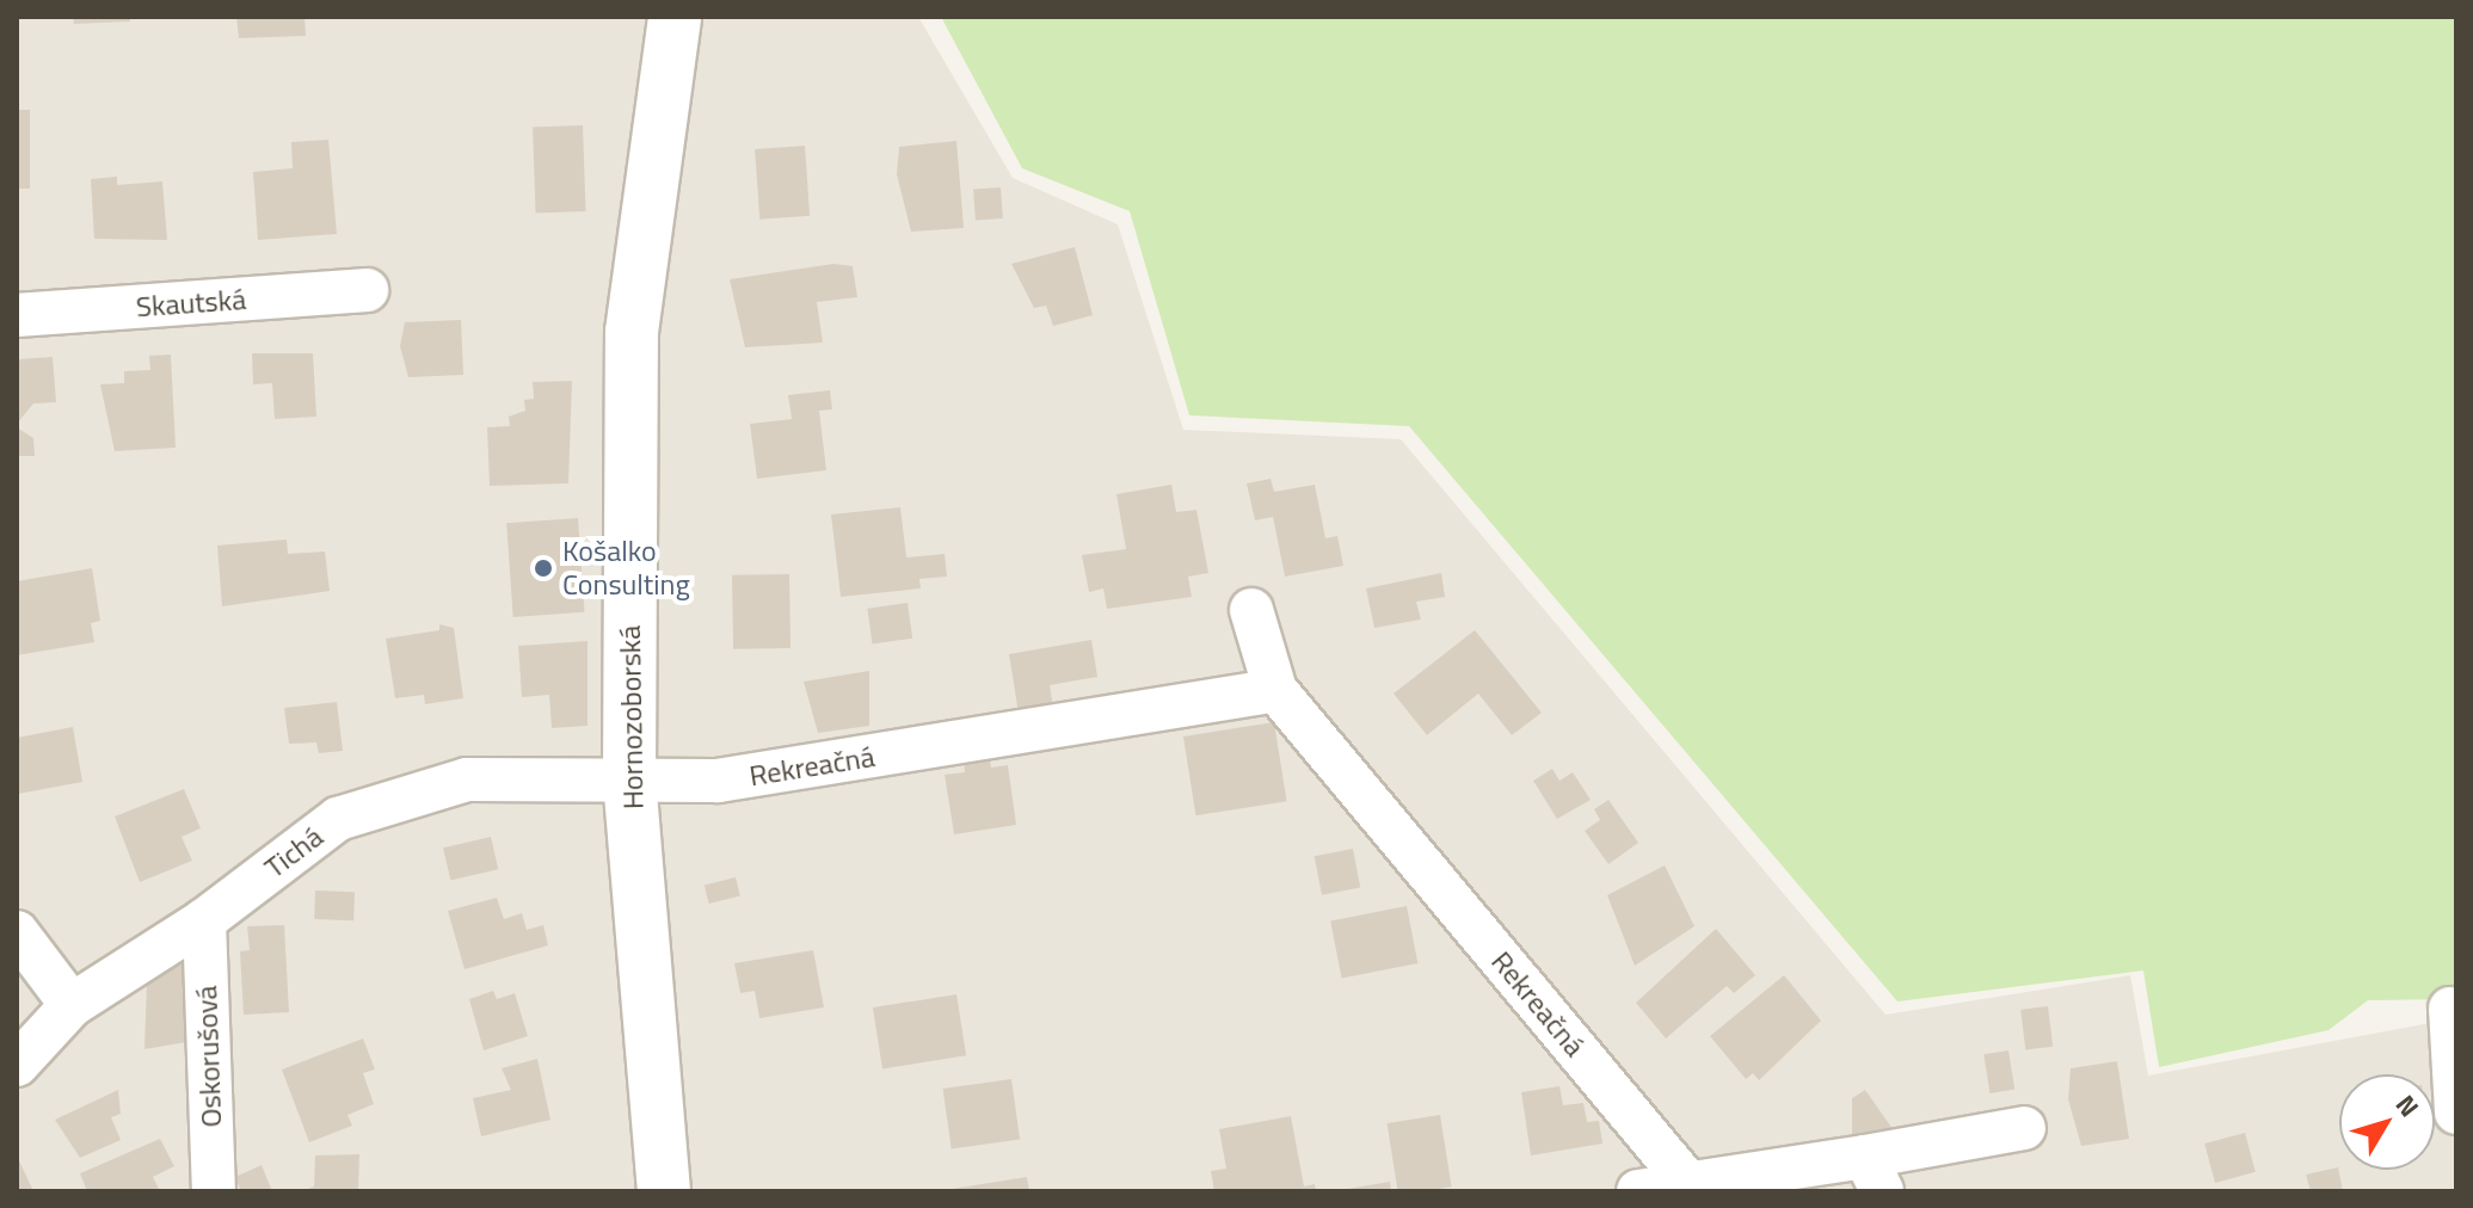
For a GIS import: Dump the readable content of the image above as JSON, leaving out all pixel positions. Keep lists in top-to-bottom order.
{
  "streets": {
    "street": [
      "Skautská",
      "Hornozoborská",
      "Rekreačná",
      "Tichá",
      "Oskorušová"
    ]
  },
  "crossings": [
    ["Hornozoborská", "Rekreačná"],
    ["Hornozoborská", "Tichá"],
    ["Rekreačná", "Tichá"],
    ["Tichá", "Oskorušová"]
  ],
  "places": ["Košalko Consulting"],
  "north": "top right"
}
